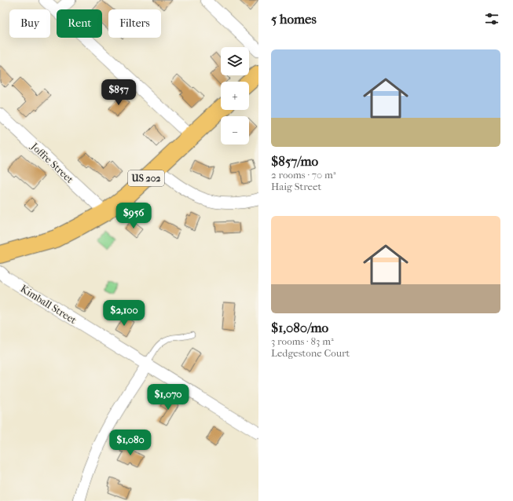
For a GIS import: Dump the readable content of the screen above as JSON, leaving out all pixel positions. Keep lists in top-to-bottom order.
{
  "streets": {
    "highway": ["US 202"],
    "street": ["Joffre Street", "Kimball Street"]
  },
  "crossings": [
    ["Joffre Street", "US 202"]
  ],
  "page": {
    "heading": "5 homes",
    "chip": ["Buy", "Rent", "Filters"],
    "list": [
      {
        "name": "$857/mo",
        "note": "2 rooms · 70 m² · Haig Street"
      },
      {
        "name": "$1,080/mo",
        "note": "3 rooms · 83 m² · Ledgestone Court"
      }
    ],
    "map_buttons": ["+", "−"],
    "price": [
      "$857",
      "$956",
      "$2,100",
      "$1,070",
      "$1,080"
    ]
  }
}
